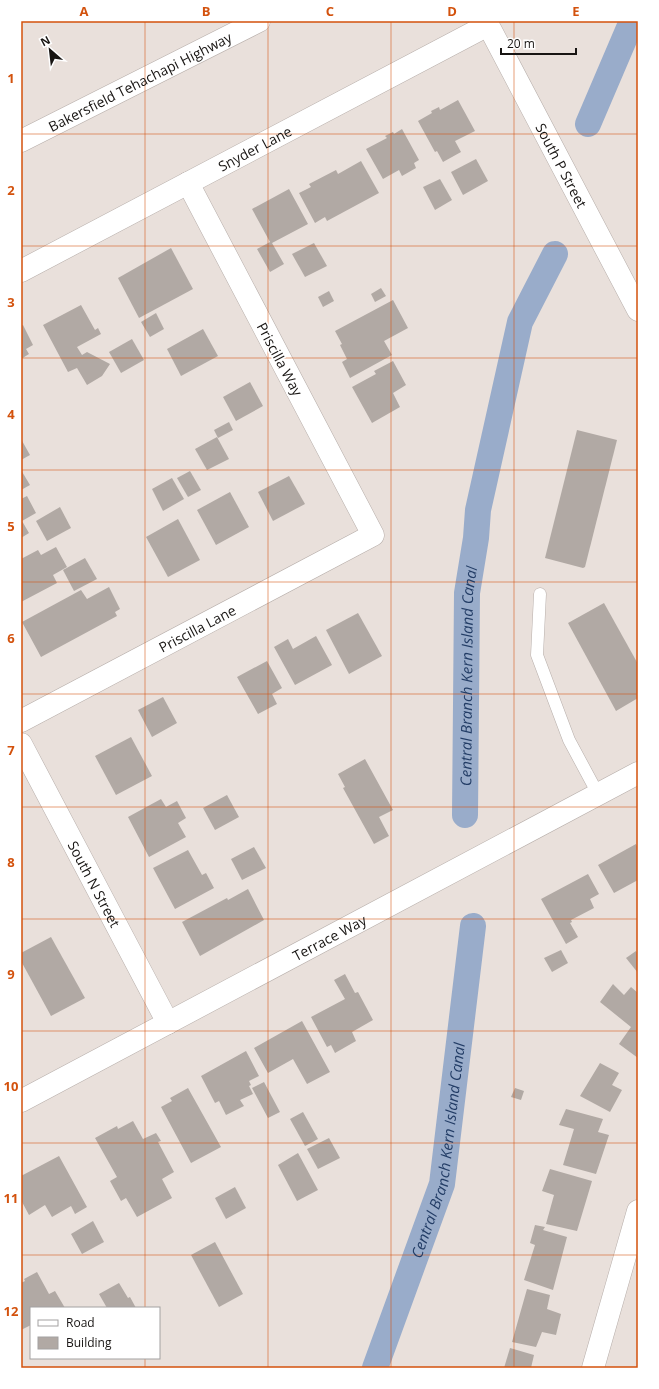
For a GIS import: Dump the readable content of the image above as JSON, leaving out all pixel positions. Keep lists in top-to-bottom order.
{
  "streets": {
    "main road": [
      "Bakersfield Tehachapi Highway",
      "Snyder Lane",
      "South P Street",
      "Priscilla Way",
      "Priscilla Lane",
      "South N Street",
      "Terrace Way"
    ]
  },
  "crossings": [
    ["Snyder Lane", "South P Street"],
    ["Snyder Lane", "Priscilla Way"],
    ["Priscilla Way", "Priscilla Lane"],
    ["South N Street", "Terrace Way"]
  ],
  "water": ["Central Branch Kern Island Canal"],
  "legend": ["Road", "Building"],
  "scale_bar": "20 m",
  "north": "top left",
  "grid": {
    "columns": [
      "A",
      "B",
      "C",
      "D",
      "E"
    ],
    "rows": [
      "1",
      "2",
      "3",
      "4",
      "5",
      "6",
      "7",
      "8",
      "9",
      "10",
      "11",
      "12"
    ]
  }
}
